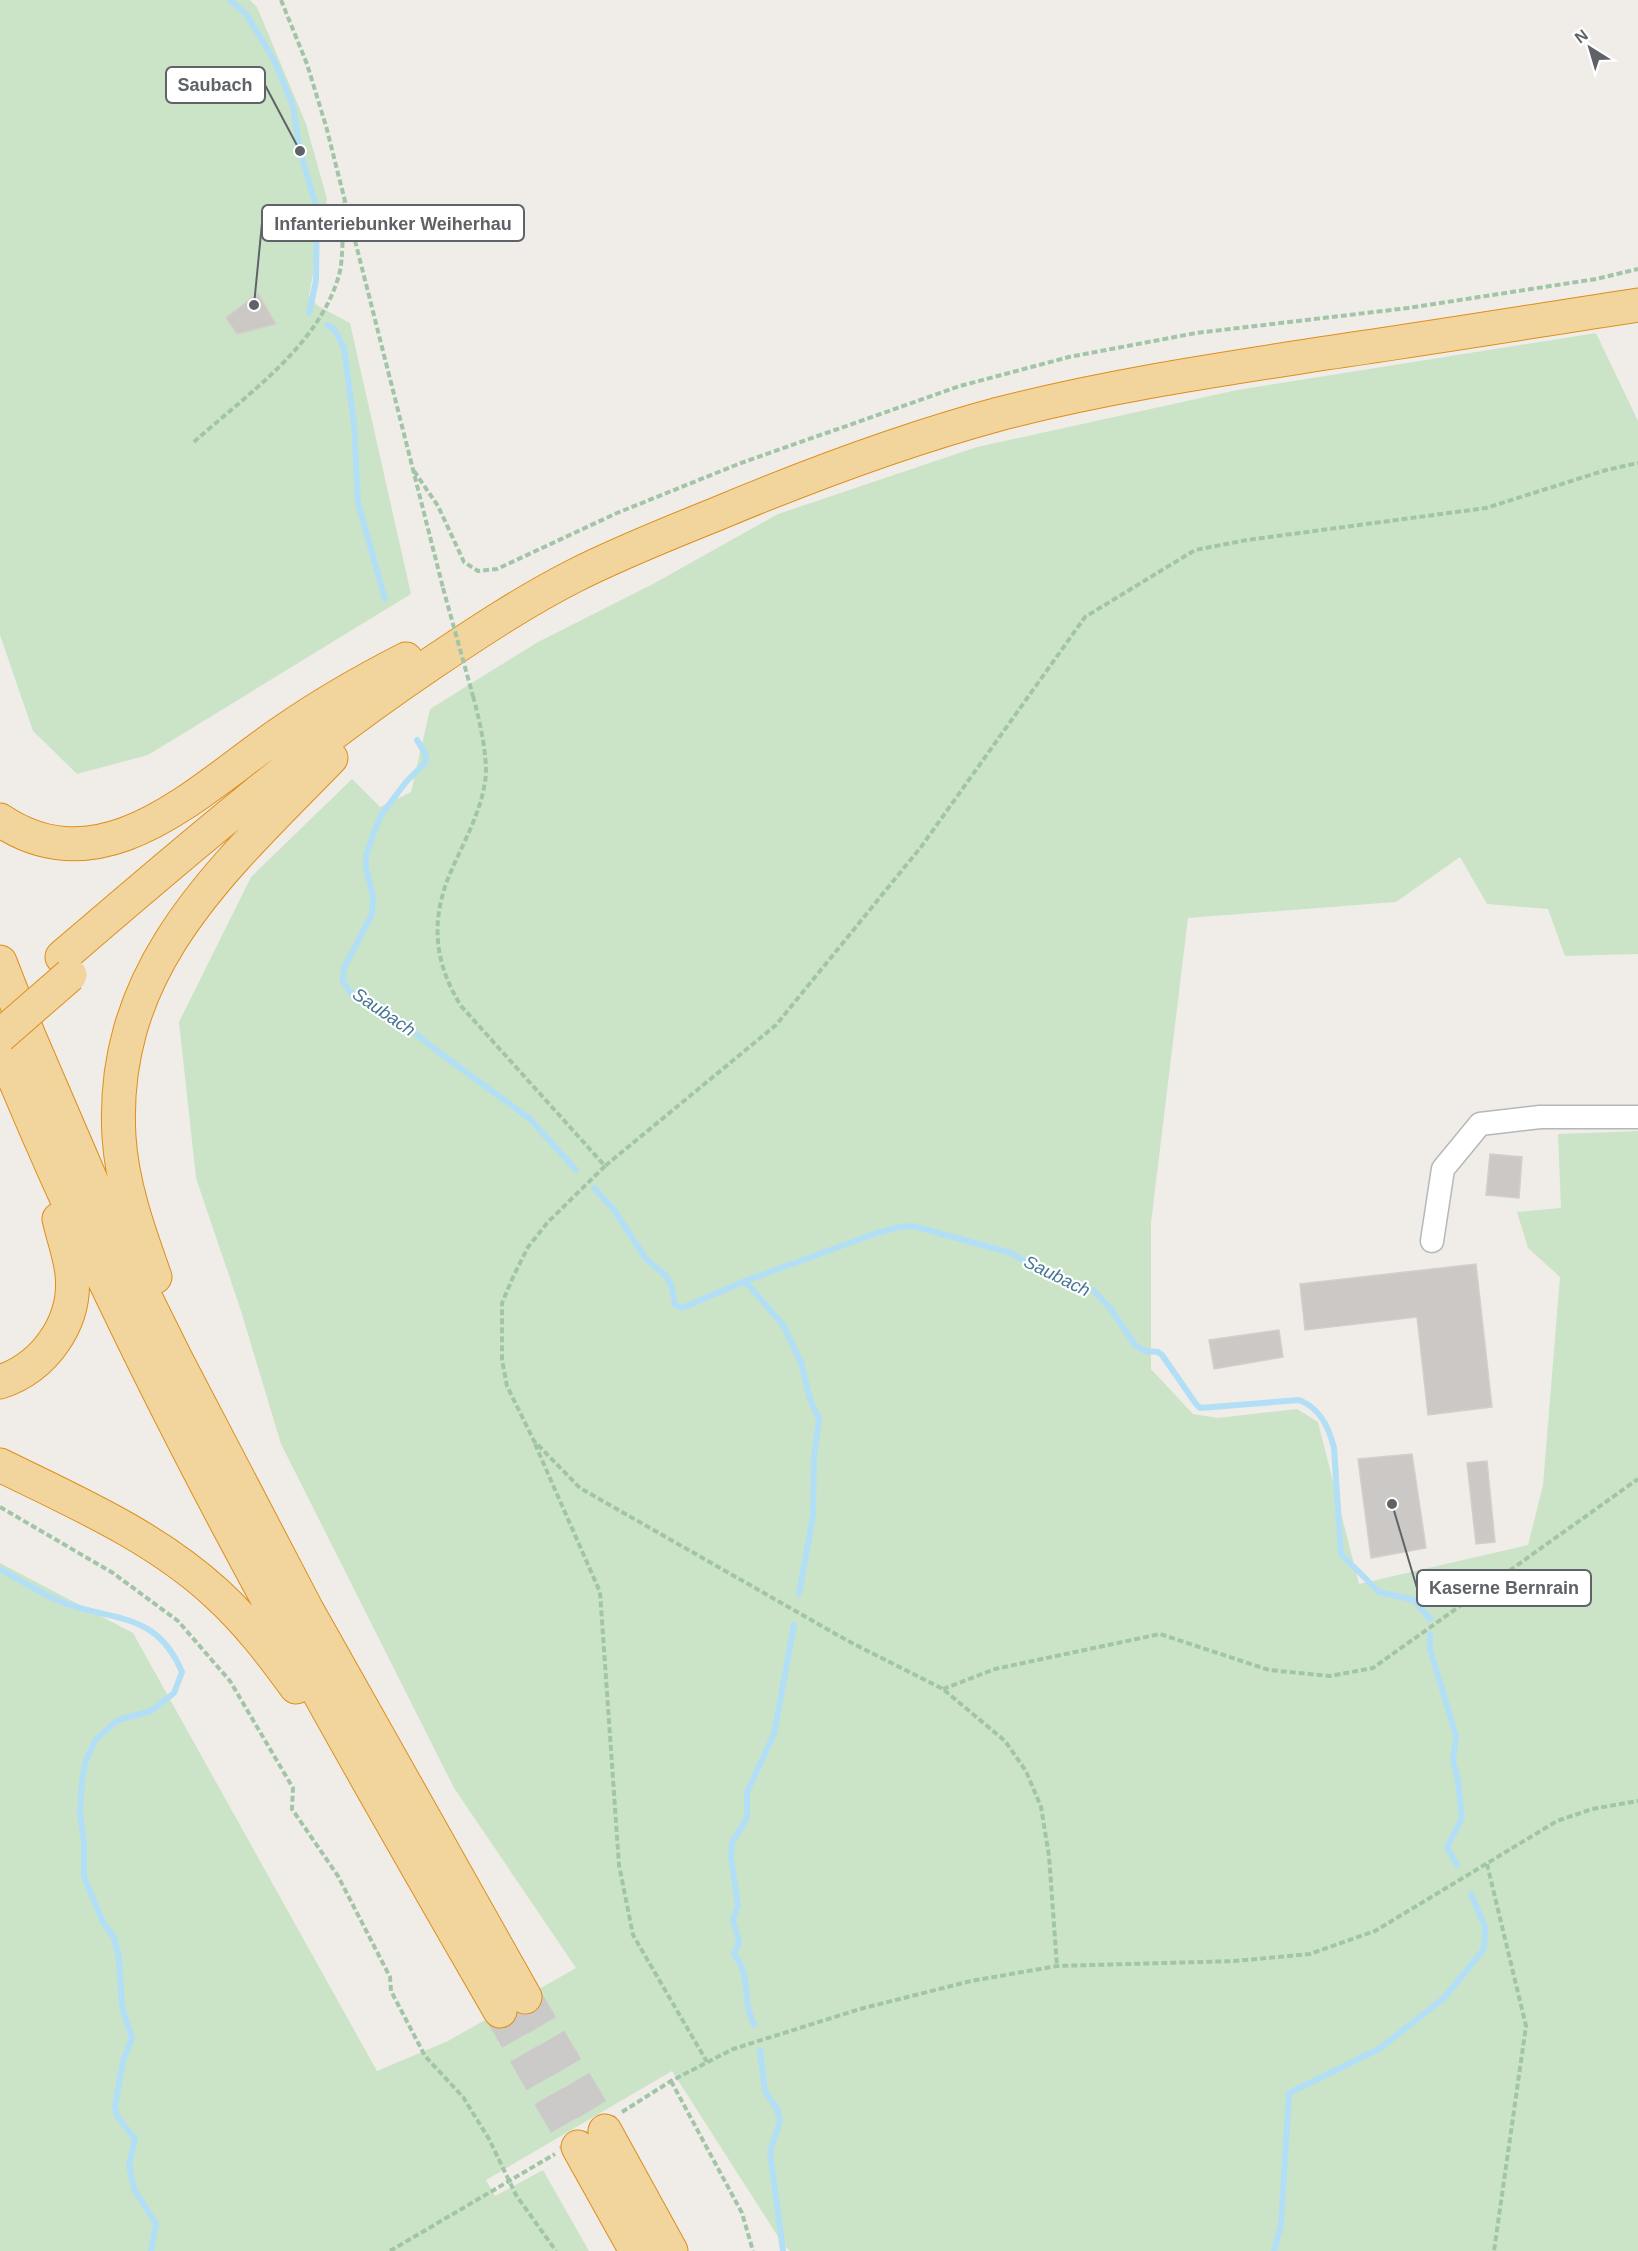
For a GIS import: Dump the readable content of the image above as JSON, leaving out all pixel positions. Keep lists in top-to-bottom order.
{
  "water": ["Saubach"],
  "places": ["Saubach", "Infanteriebunker Weiherhau", "Kaserne Bernrain"],
  "north": "top left"
}
